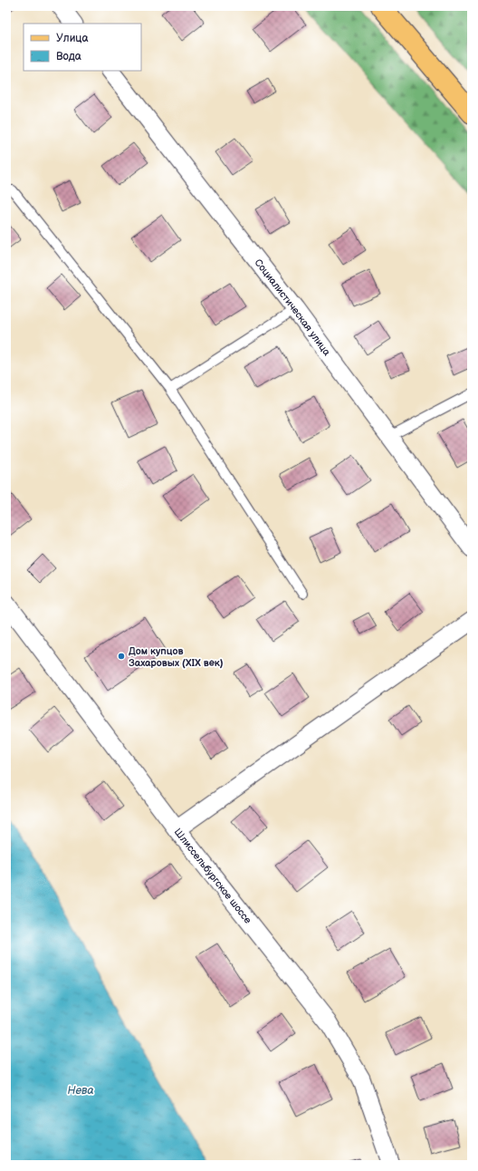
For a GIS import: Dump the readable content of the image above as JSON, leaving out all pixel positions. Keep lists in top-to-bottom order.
{
  "streets": {
    "street": ["Социалистическая улица", "Шлиссельбургское шоссе"]
  },
  "water": ["Нева"],
  "places": ["Дом купцов Захаровых (XIX век)"],
  "legend": ["Улица", "Вода"]
}
